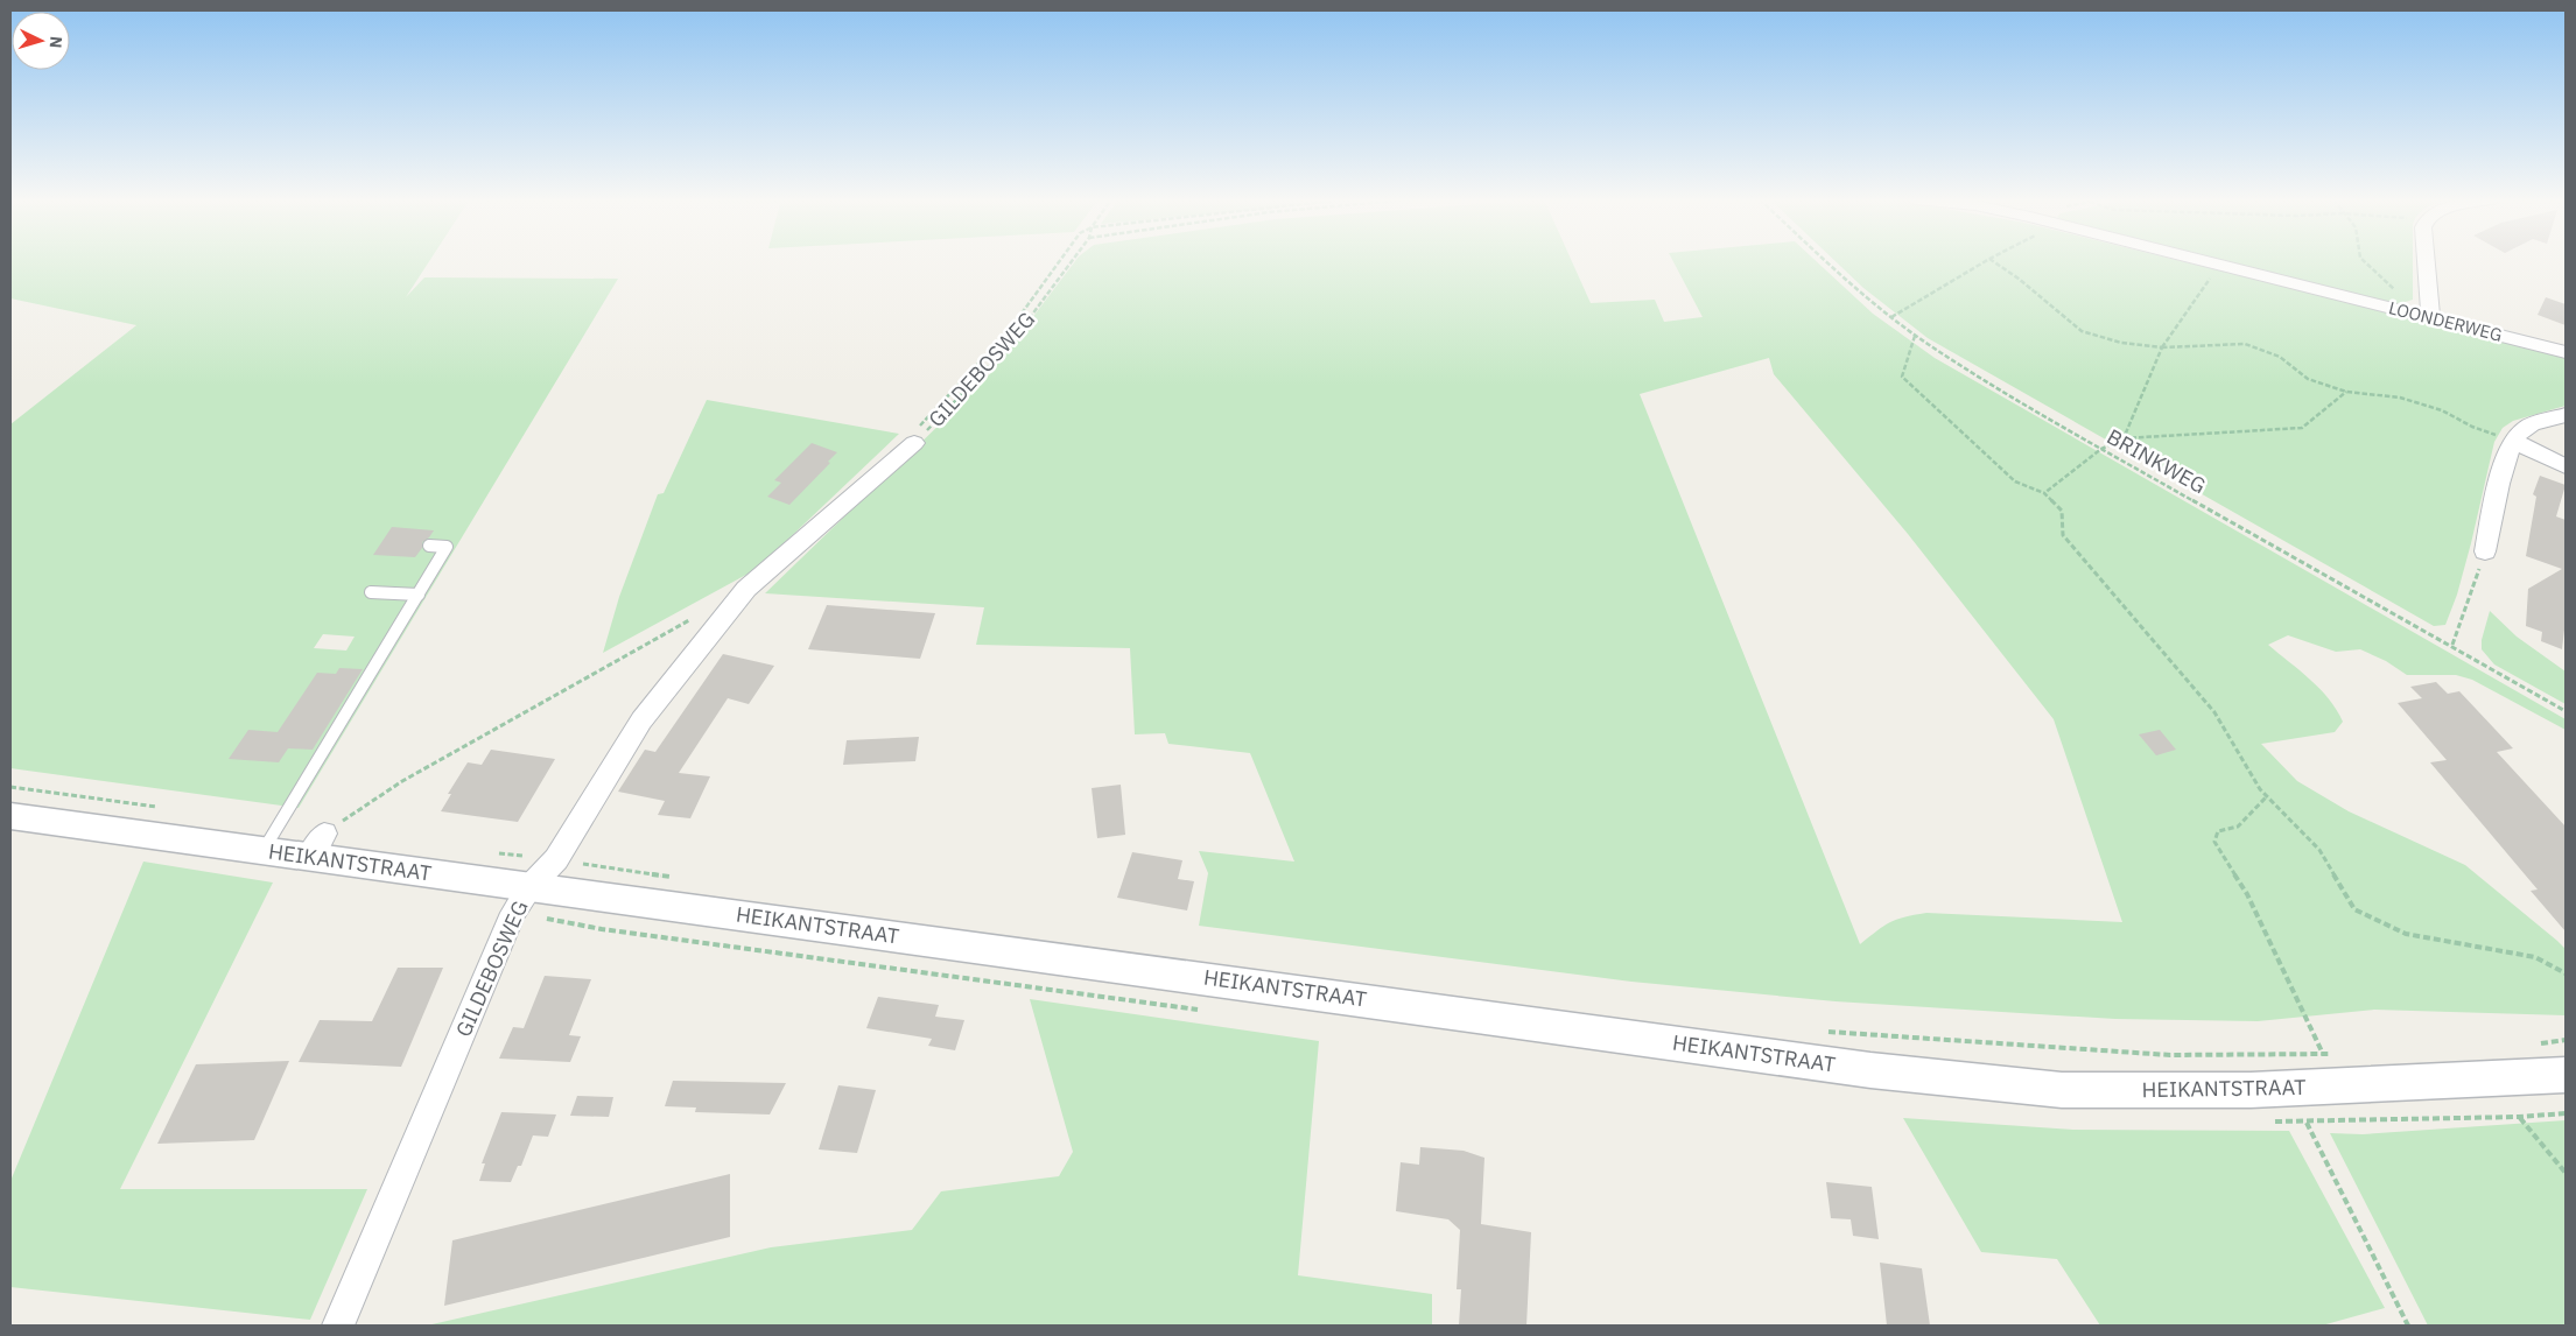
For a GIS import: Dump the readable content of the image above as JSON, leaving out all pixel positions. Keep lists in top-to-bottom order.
{
  "streets": {
    "street": ["LOONDERWEG", "GILDEBOSWEG", "HEIKANTSTRAAT"],
    "path": ["BRINKWEG"]
  },
  "crossings": [
    ["GILDEBOSWEG", "HEIKANTSTRAAT"]
  ],
  "north": "right"
}
